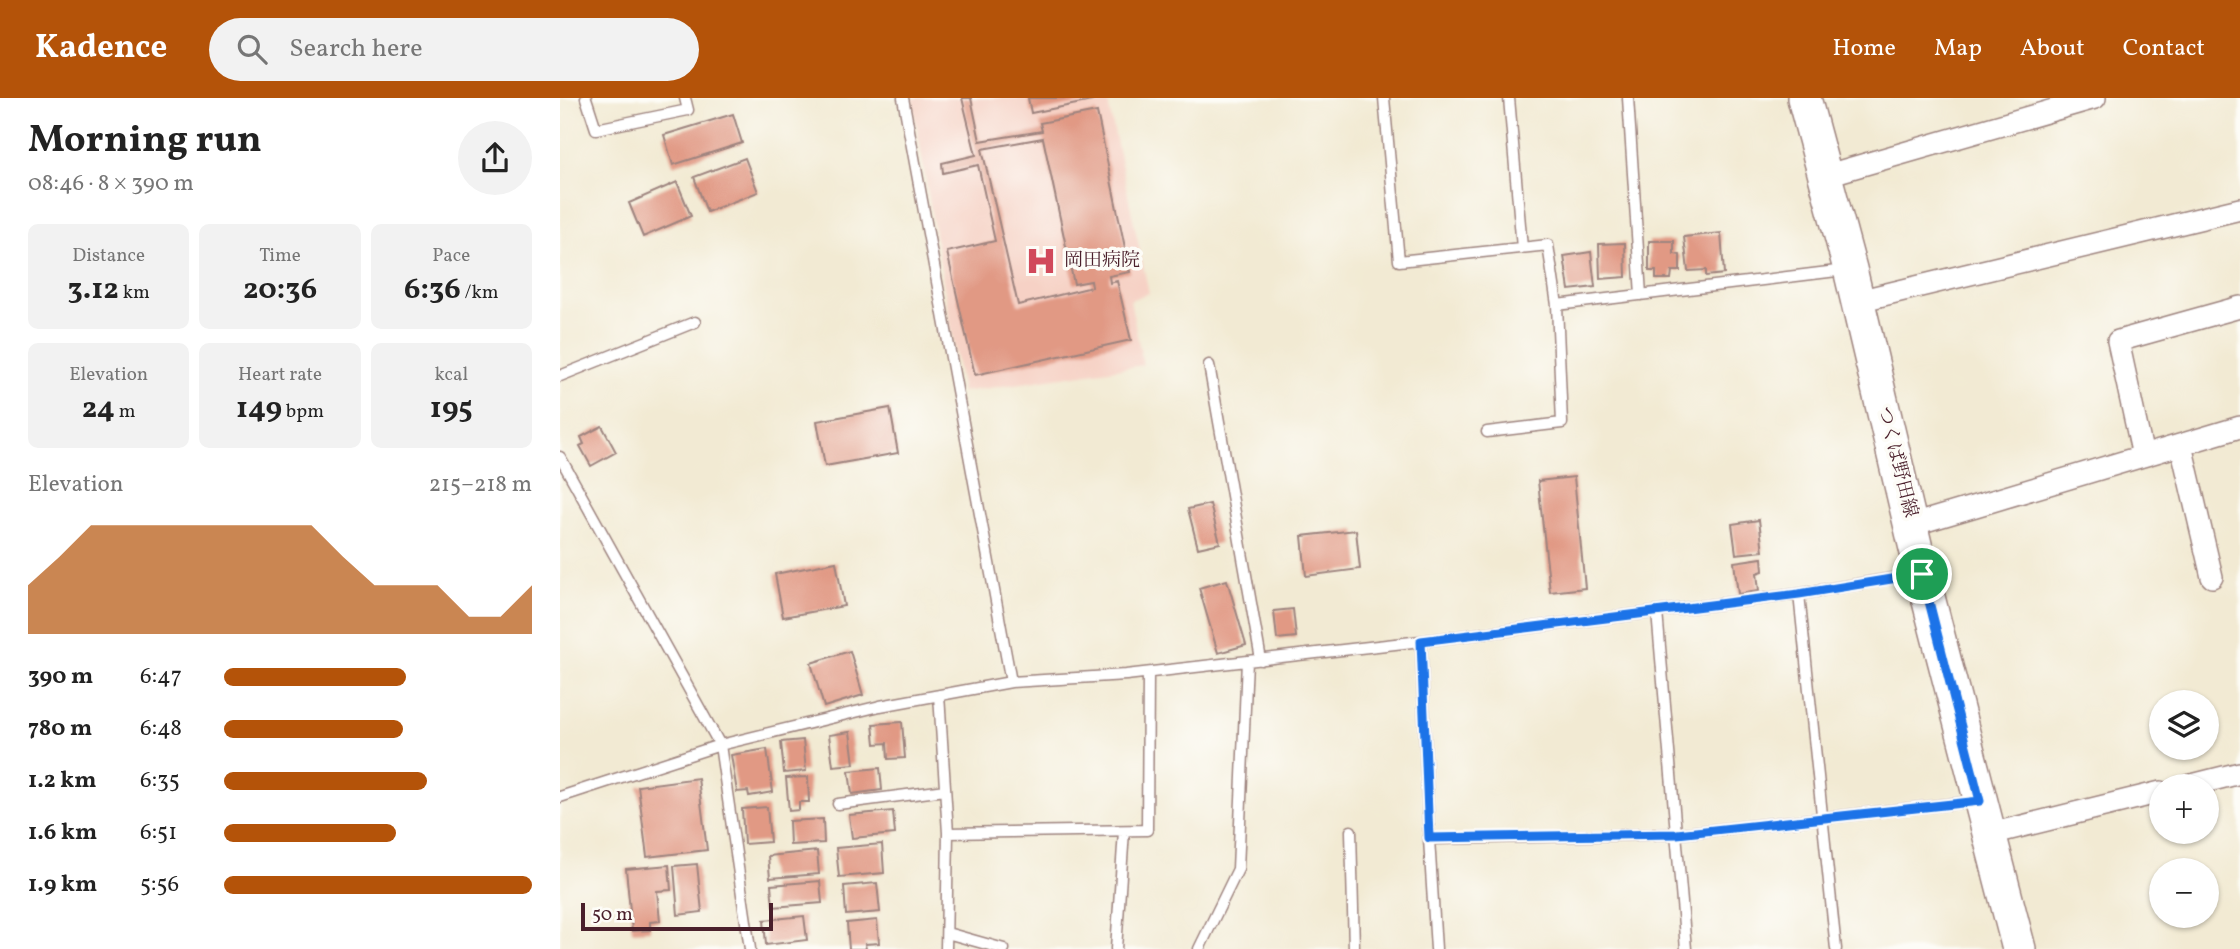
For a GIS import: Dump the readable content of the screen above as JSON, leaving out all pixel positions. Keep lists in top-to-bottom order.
{
  "streets": {
    "main road": ["つくば野田線"]
  },
  "places": {
    "hospital": ["岡田病院"]
  },
  "scale_bar": "50 m",
  "page": {
    "header": "Kadence",
    "search": "Search here",
    "nav": [
      "Home",
      "Map",
      "About",
      "Contact"
    ],
    "heading": ["Morning run", "08:46 · 8 × 390 m"],
    "stats": [
      ["Distance", "3.12 km"],
      ["Time", "20:36"],
      ["Pace", "6:36 /km"],
      ["Elevation", "24 m"],
      ["Heart rate", "149 bpm"],
      ["kcal", "195"]
    ],
    "chart": ["Elevation", "215–218 m"],
    "list": [
      {
        "name": "390 m",
        "note": "6:47"
      },
      {
        "name": "780 m",
        "note": "6:48"
      },
      {
        "name": "1.2 km",
        "note": "6:35"
      },
      {
        "name": "1.6 km",
        "note": "6:51"
      },
      {
        "name": "1.9 km",
        "note": "5:56"
      }
    ],
    "map_buttons": ["+", "−"],
    "scale": "50 m"
  }
}
